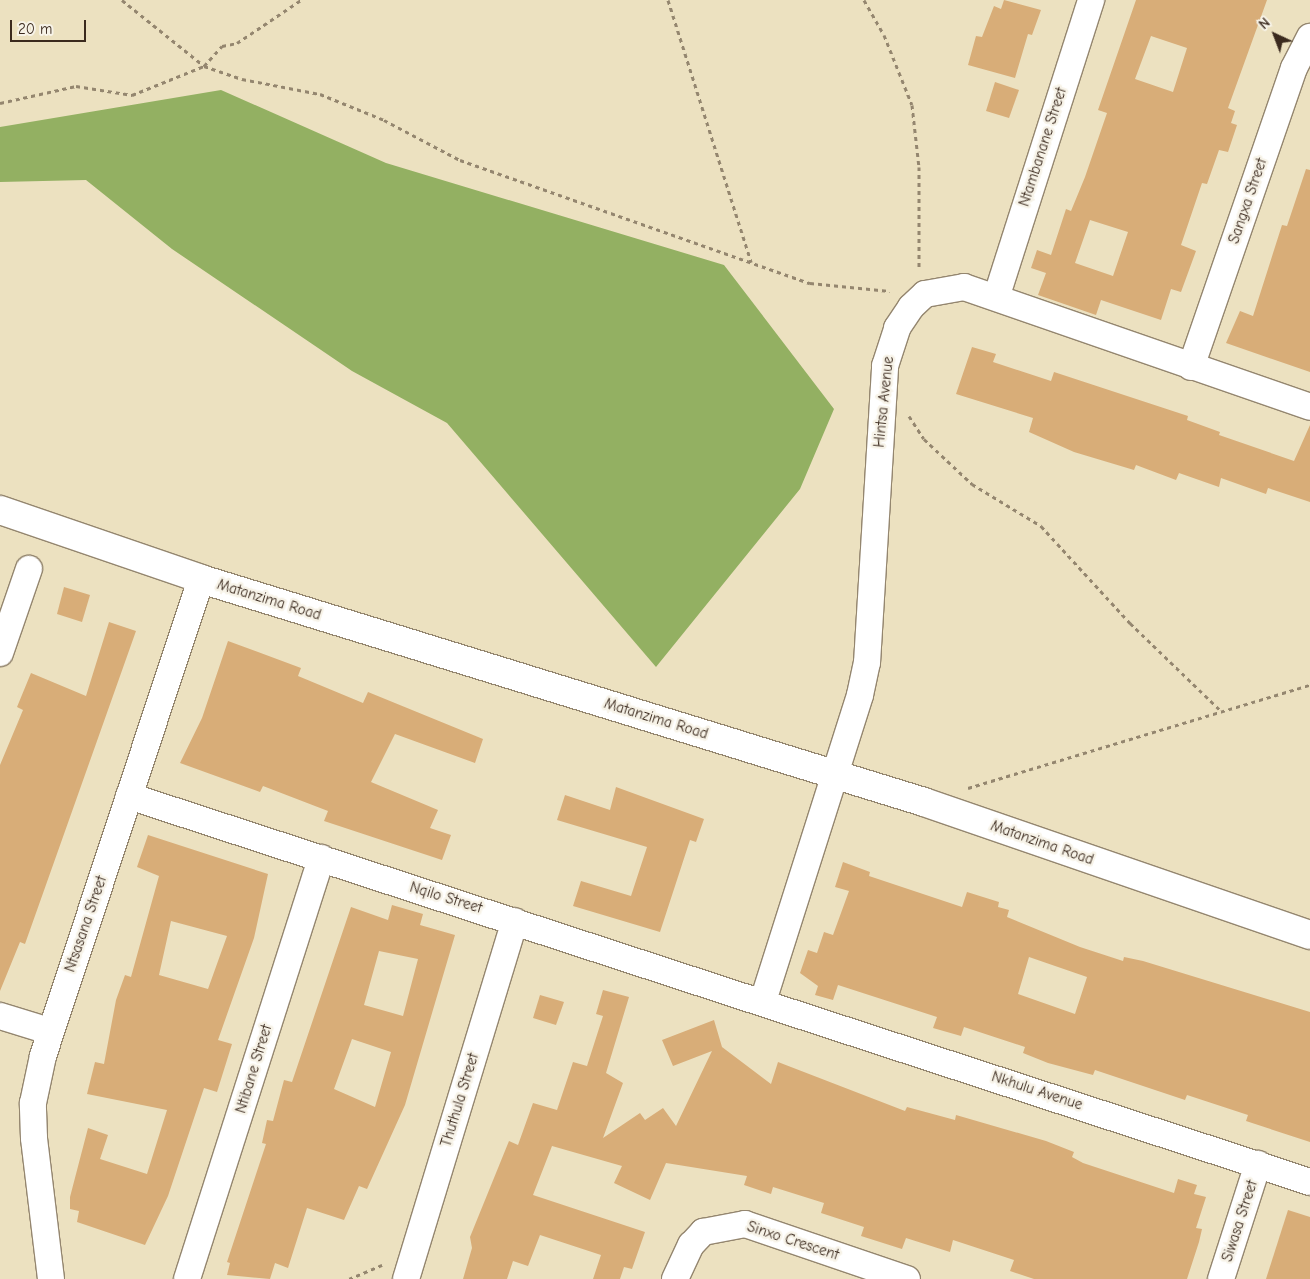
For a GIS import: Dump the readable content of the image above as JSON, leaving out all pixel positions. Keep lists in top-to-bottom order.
{
  "streets": {
    "street": [
      "Ntambanane Street",
      "Sangxa Street",
      "Hintsa Avenue",
      "Matanzima Road",
      "Nqilo Street",
      "Ntsasana Street",
      "Ntibane Street",
      "Nkhulu Avenue",
      "Thuthula Street",
      "Siwasa Street",
      "Sinxo Crescent"
    ]
  },
  "crossings": [
    ["Hintsa Avenue", "Matanzima Road"],
    ["Hintsa Avenue", "Nqilo Street"],
    ["Hintsa Avenue", "Nkhulu Avenue"],
    ["Matanzima Road", "Ntsasana Street"],
    ["Nqilo Street", "Ntsasana Street"],
    ["Nqilo Street", "Ntibane Street"],
    ["Nqilo Street", "Nkhulu Avenue"],
    ["Nqilo Street", "Thuthula Street"],
    ["Nkhulu Avenue", "Siwasa Street"]
  ],
  "scale_bar": "20 m",
  "north": "top left"
}
